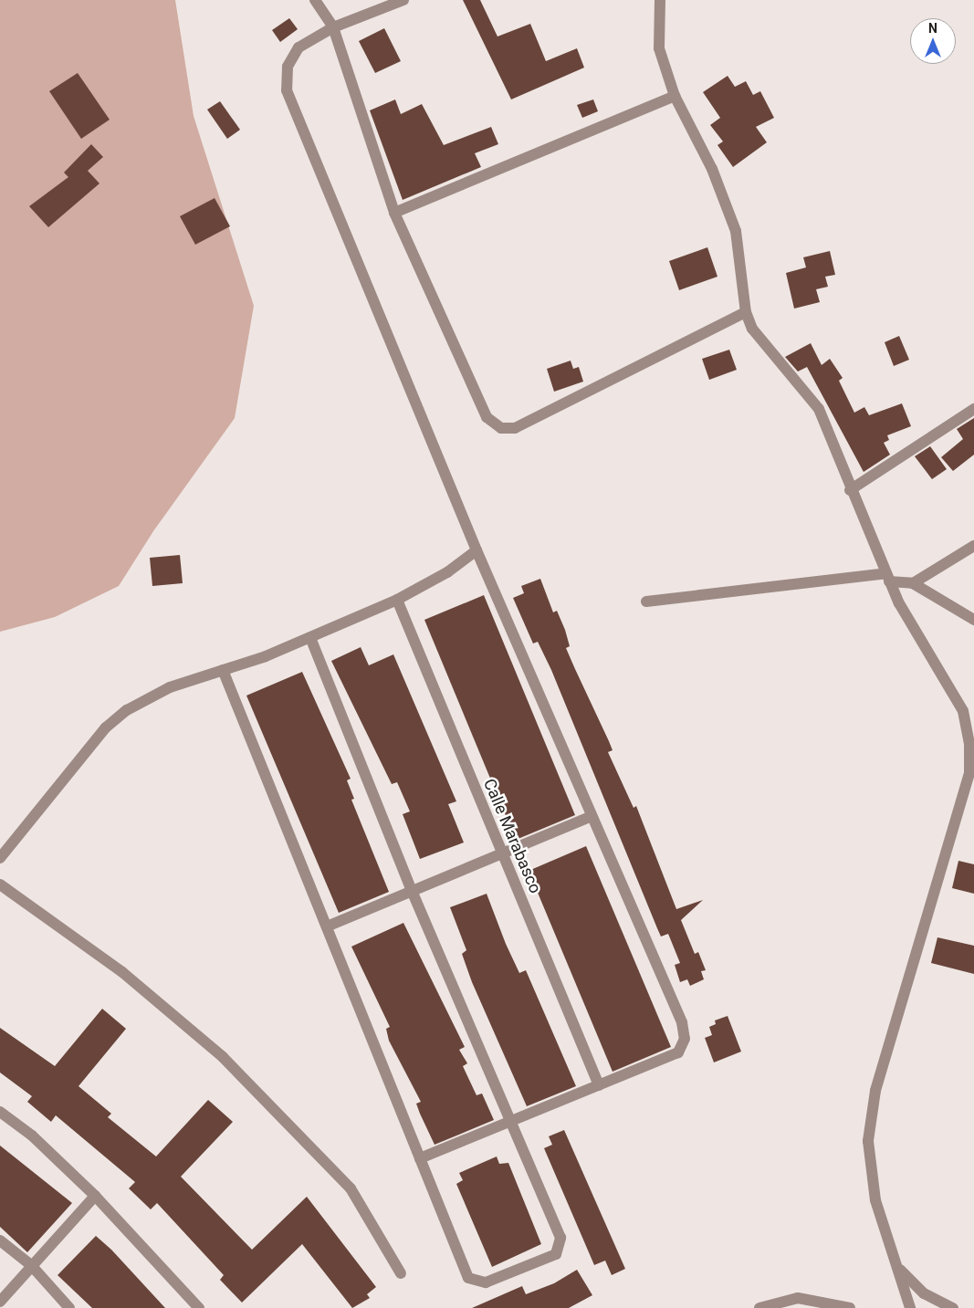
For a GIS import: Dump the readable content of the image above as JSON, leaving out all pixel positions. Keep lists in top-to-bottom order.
{
  "streets": {
    "street": ["Calle Marabasco"]
  },
  "north": "top"
}
